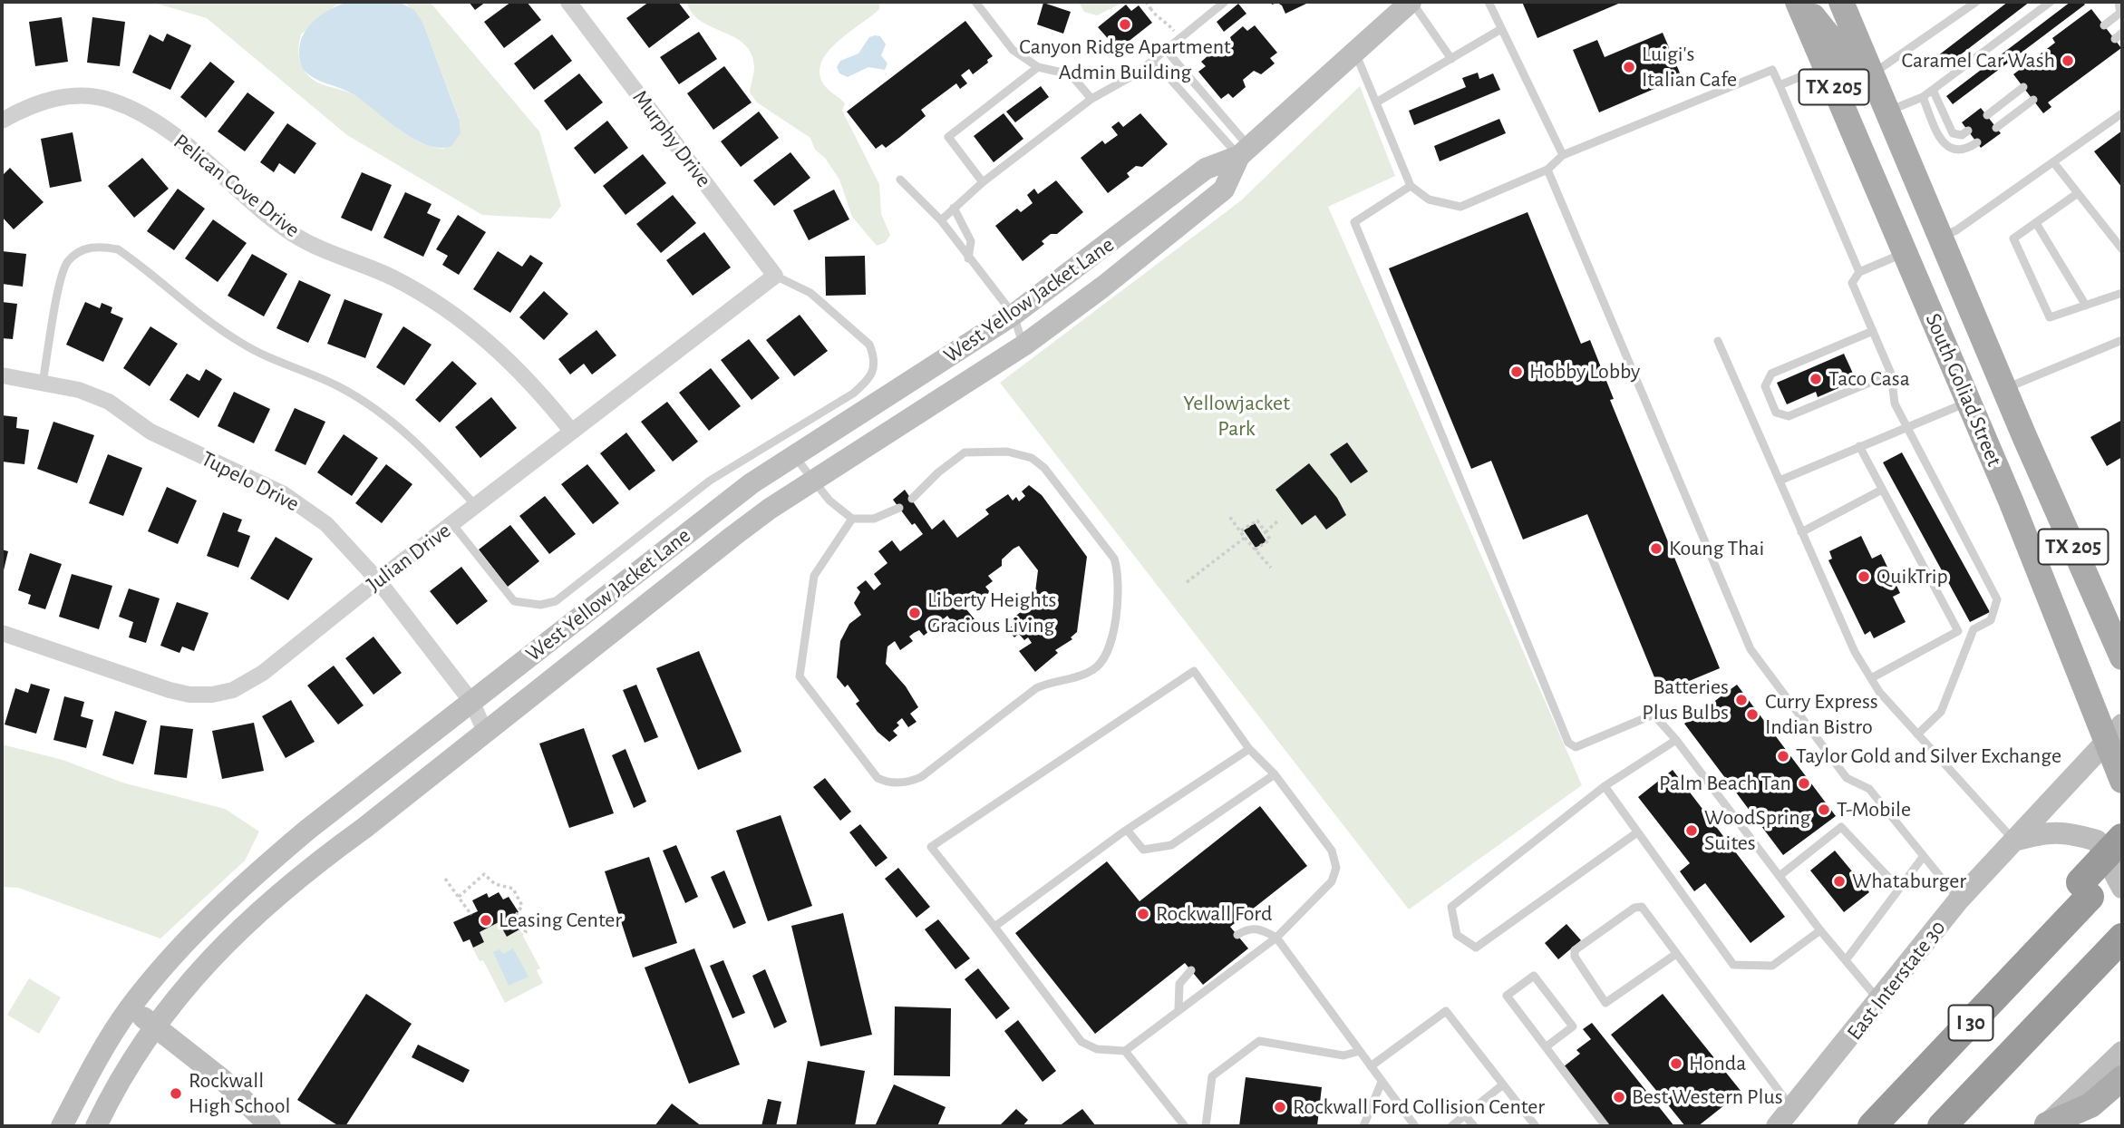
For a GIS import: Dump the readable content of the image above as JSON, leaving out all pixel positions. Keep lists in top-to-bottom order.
{
  "streets": {
    "highway": ["I 30"],
    "main road": ["TX 205", "South Goliad Street"],
    "street": [
      "Murphy Drive",
      "Pelican Cove Drive",
      "West Yellow Jacket Lane",
      "Tupelo Drive",
      "Julian Drive",
      "East Interstate 30"
    ]
  },
  "crossings": [
    ["Murphy Drive", "Julian Drive"],
    ["Pelican Cove Drive", "Julian Drive"],
    ["West Yellow Jacket Lane", "Tupelo Drive"],
    ["South Goliad Street", "East Interstate 30"],
    ["Tupelo Drive", "Julian Drive"]
  ],
  "parks": ["Yellowjacket Park"],
  "places": [
    "Canyon Ridge Apartment Admin Building",
    "Caramel Car Wash",
    "Luigi's Italian Cafe",
    "Hobby Lobby",
    "Taco Casa",
    "Koung Thai",
    "QuikTrip",
    "Liberty Heights Gracious Living",
    "Batteries Plus Bulbs",
    "Curry Express Indian Bistro",
    "Taylor Gold and Silver Exchange",
    "Palm Beach Tan",
    "T-Mobile",
    "WoodSpring Suites",
    "Whataburger",
    "Rockwall Ford",
    "Leasing Center",
    "Honda",
    "Rockwall High School",
    "Best Western Plus",
    "Rockwall Ford Collision Center"
  ]
}
